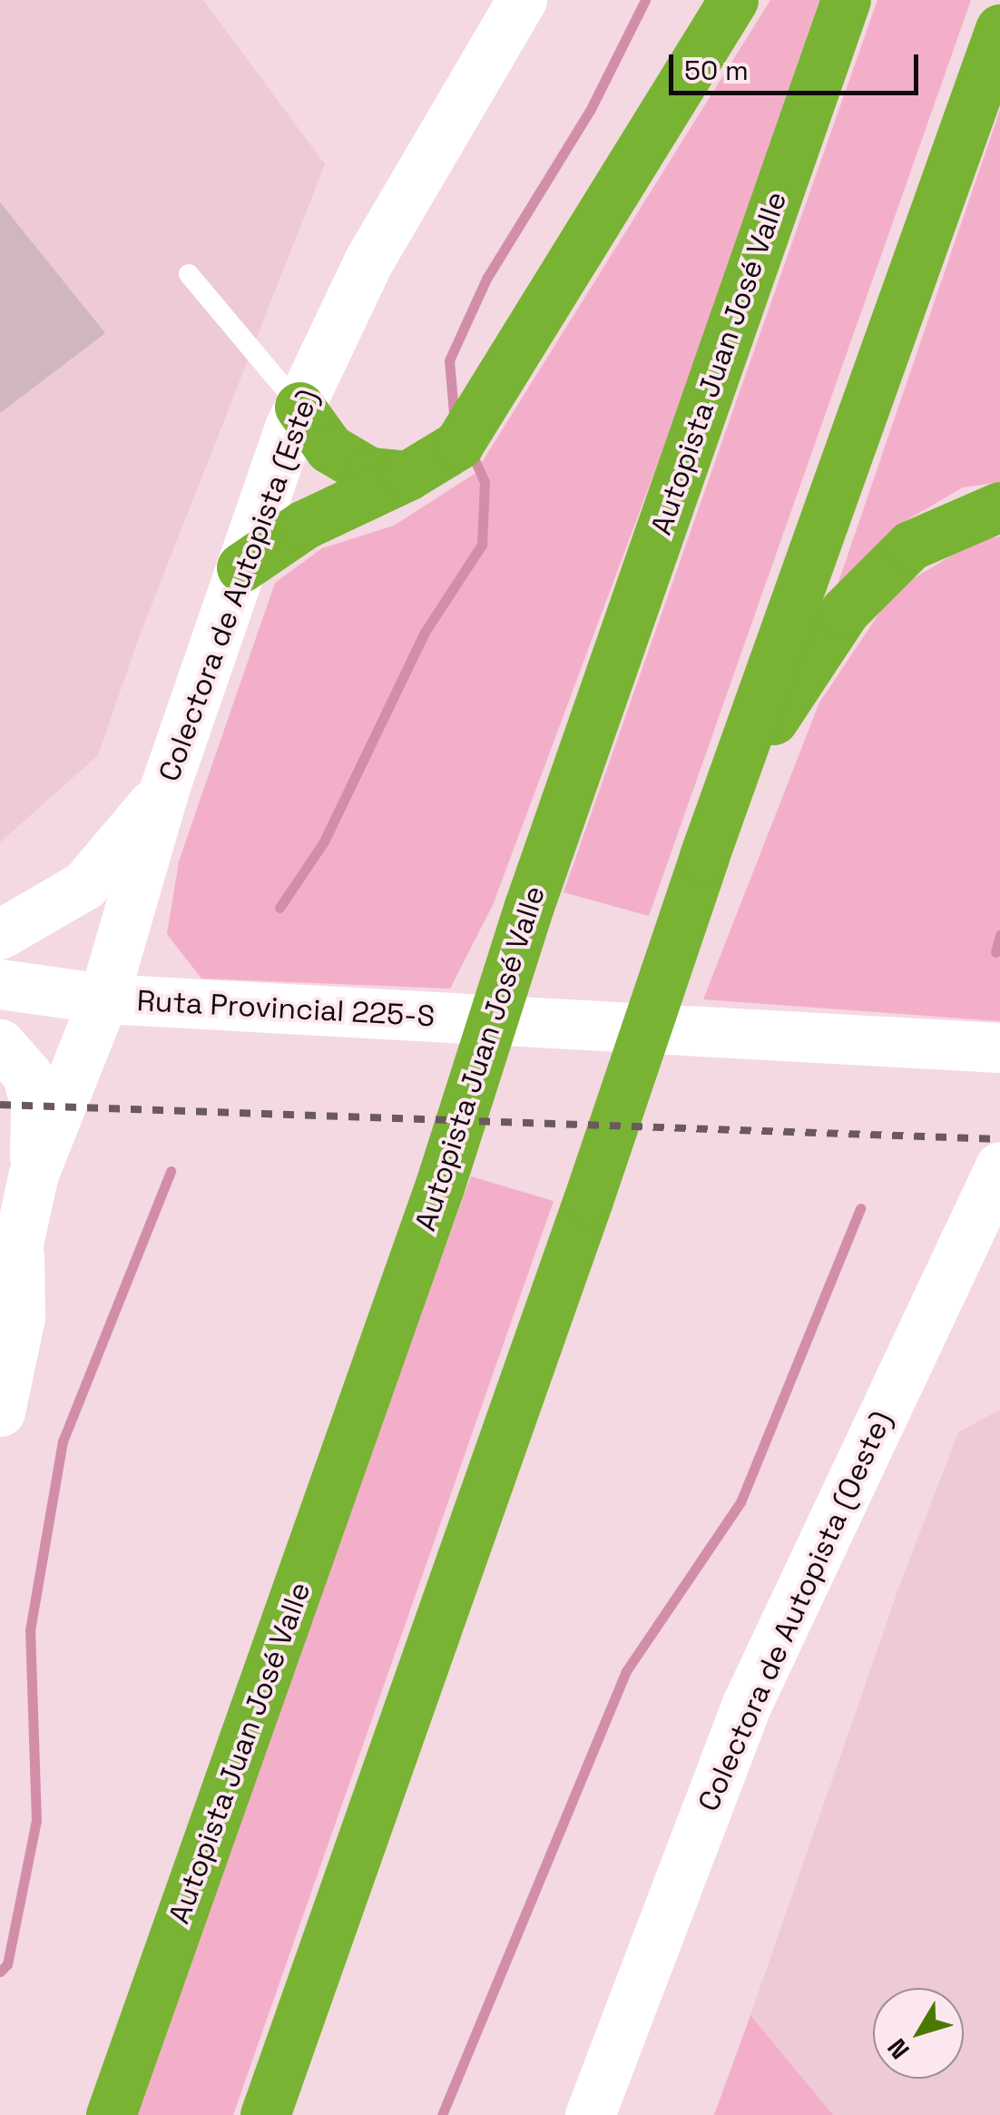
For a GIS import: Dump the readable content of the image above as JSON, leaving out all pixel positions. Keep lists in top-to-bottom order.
{
  "streets": {
    "highway": ["Autopista Juan José Valle"],
    "main road": ["Colectora de Autopista (Este)", "Ruta Provincial 225-S", "Colectora de Autopista (Oeste)"]
  },
  "crossings": [
    ["Colectora de Autopista (Este)", "Ruta Provincial 225-S"]
  ],
  "scale_bar": "50 m",
  "north": "bottom left"
}
